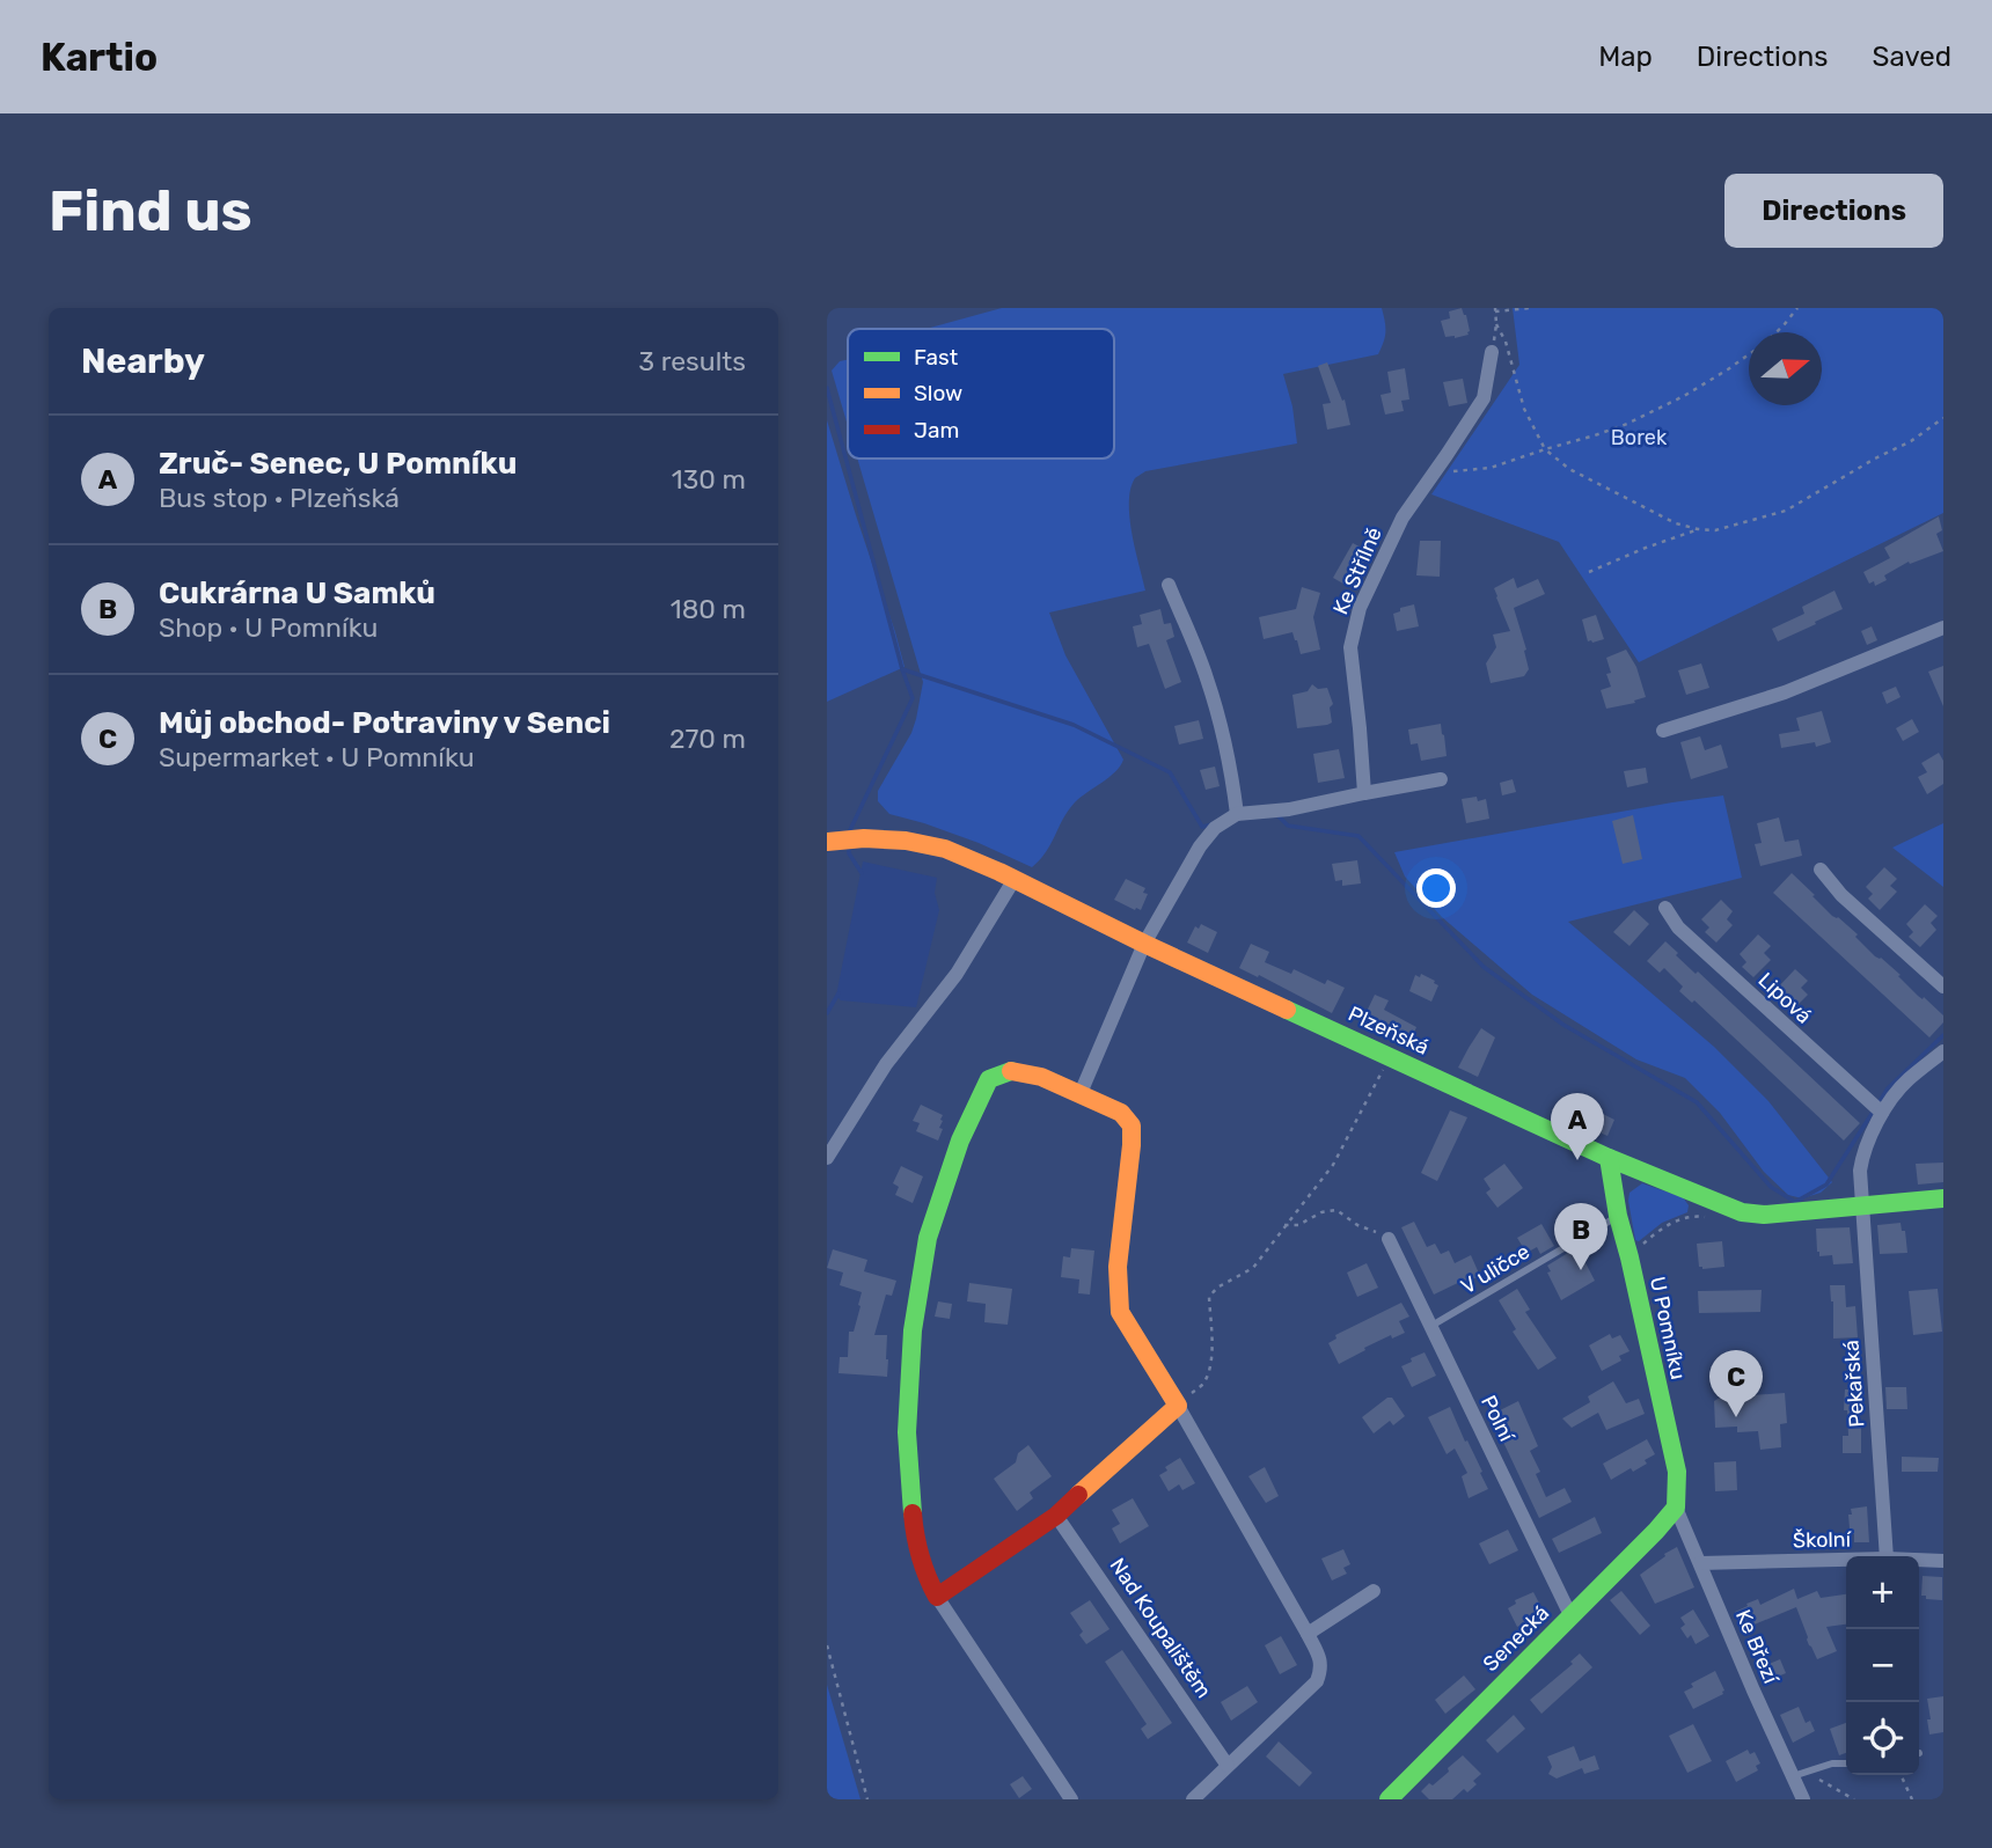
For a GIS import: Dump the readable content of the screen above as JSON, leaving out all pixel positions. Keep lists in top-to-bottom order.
{
  "streets": {
    "street": [
      "Ke Střílně",
      "Lipová",
      "Plzeňská",
      "U Pomníku",
      "Pekařská",
      "Polní",
      "Školní",
      "Nad Koupalištěm",
      "Senecká",
      "Ke Březí"
    ],
    "lane": ["V uličce"]
  },
  "crossings": [
    ["Plzeňská", "U Pomníku"],
    ["Plzeňská", "Pekařská"],
    ["V uličce", "U Pomníku"],
    ["V uličce", "Polní"],
    ["U Pomníku", "Senecká"],
    ["U Pomníku", "Ke Březí"],
    ["Polní", "Senecká"],
    ["Školní", "Ke Březí"],
    ["Senecká", "Ke Březí"]
  ],
  "parks": ["Borek"],
  "legend": ["Fast", "Slow", "Jam"],
  "north": "right",
  "page": {
    "header": "Kartio",
    "nav": ["Map", "Directions", "Saved"],
    "buttons": "Directions",
    "title": "Find us",
    "heading": ["Nearby", "3 results"],
    "list": [
      {
        "mark": "A",
        "name": "Zruč- Senec, U Pomníku",
        "note": "Bus stop · Plzeňská",
        "value": "130 m"
      },
      {
        "mark": "B",
        "name": "Cukrárna U Samků",
        "note": "Shop · U Pomníku",
        "value": "180 m"
      },
      {
        "mark": "C",
        "name": "Můj obchod- Potraviny v Senci",
        "note": "Supermarket · U Pomníku",
        "value": "270 m"
      }
    ],
    "pins": ["A", "B", "C"],
    "map_buttons": ["+", "−"]
  }
}
